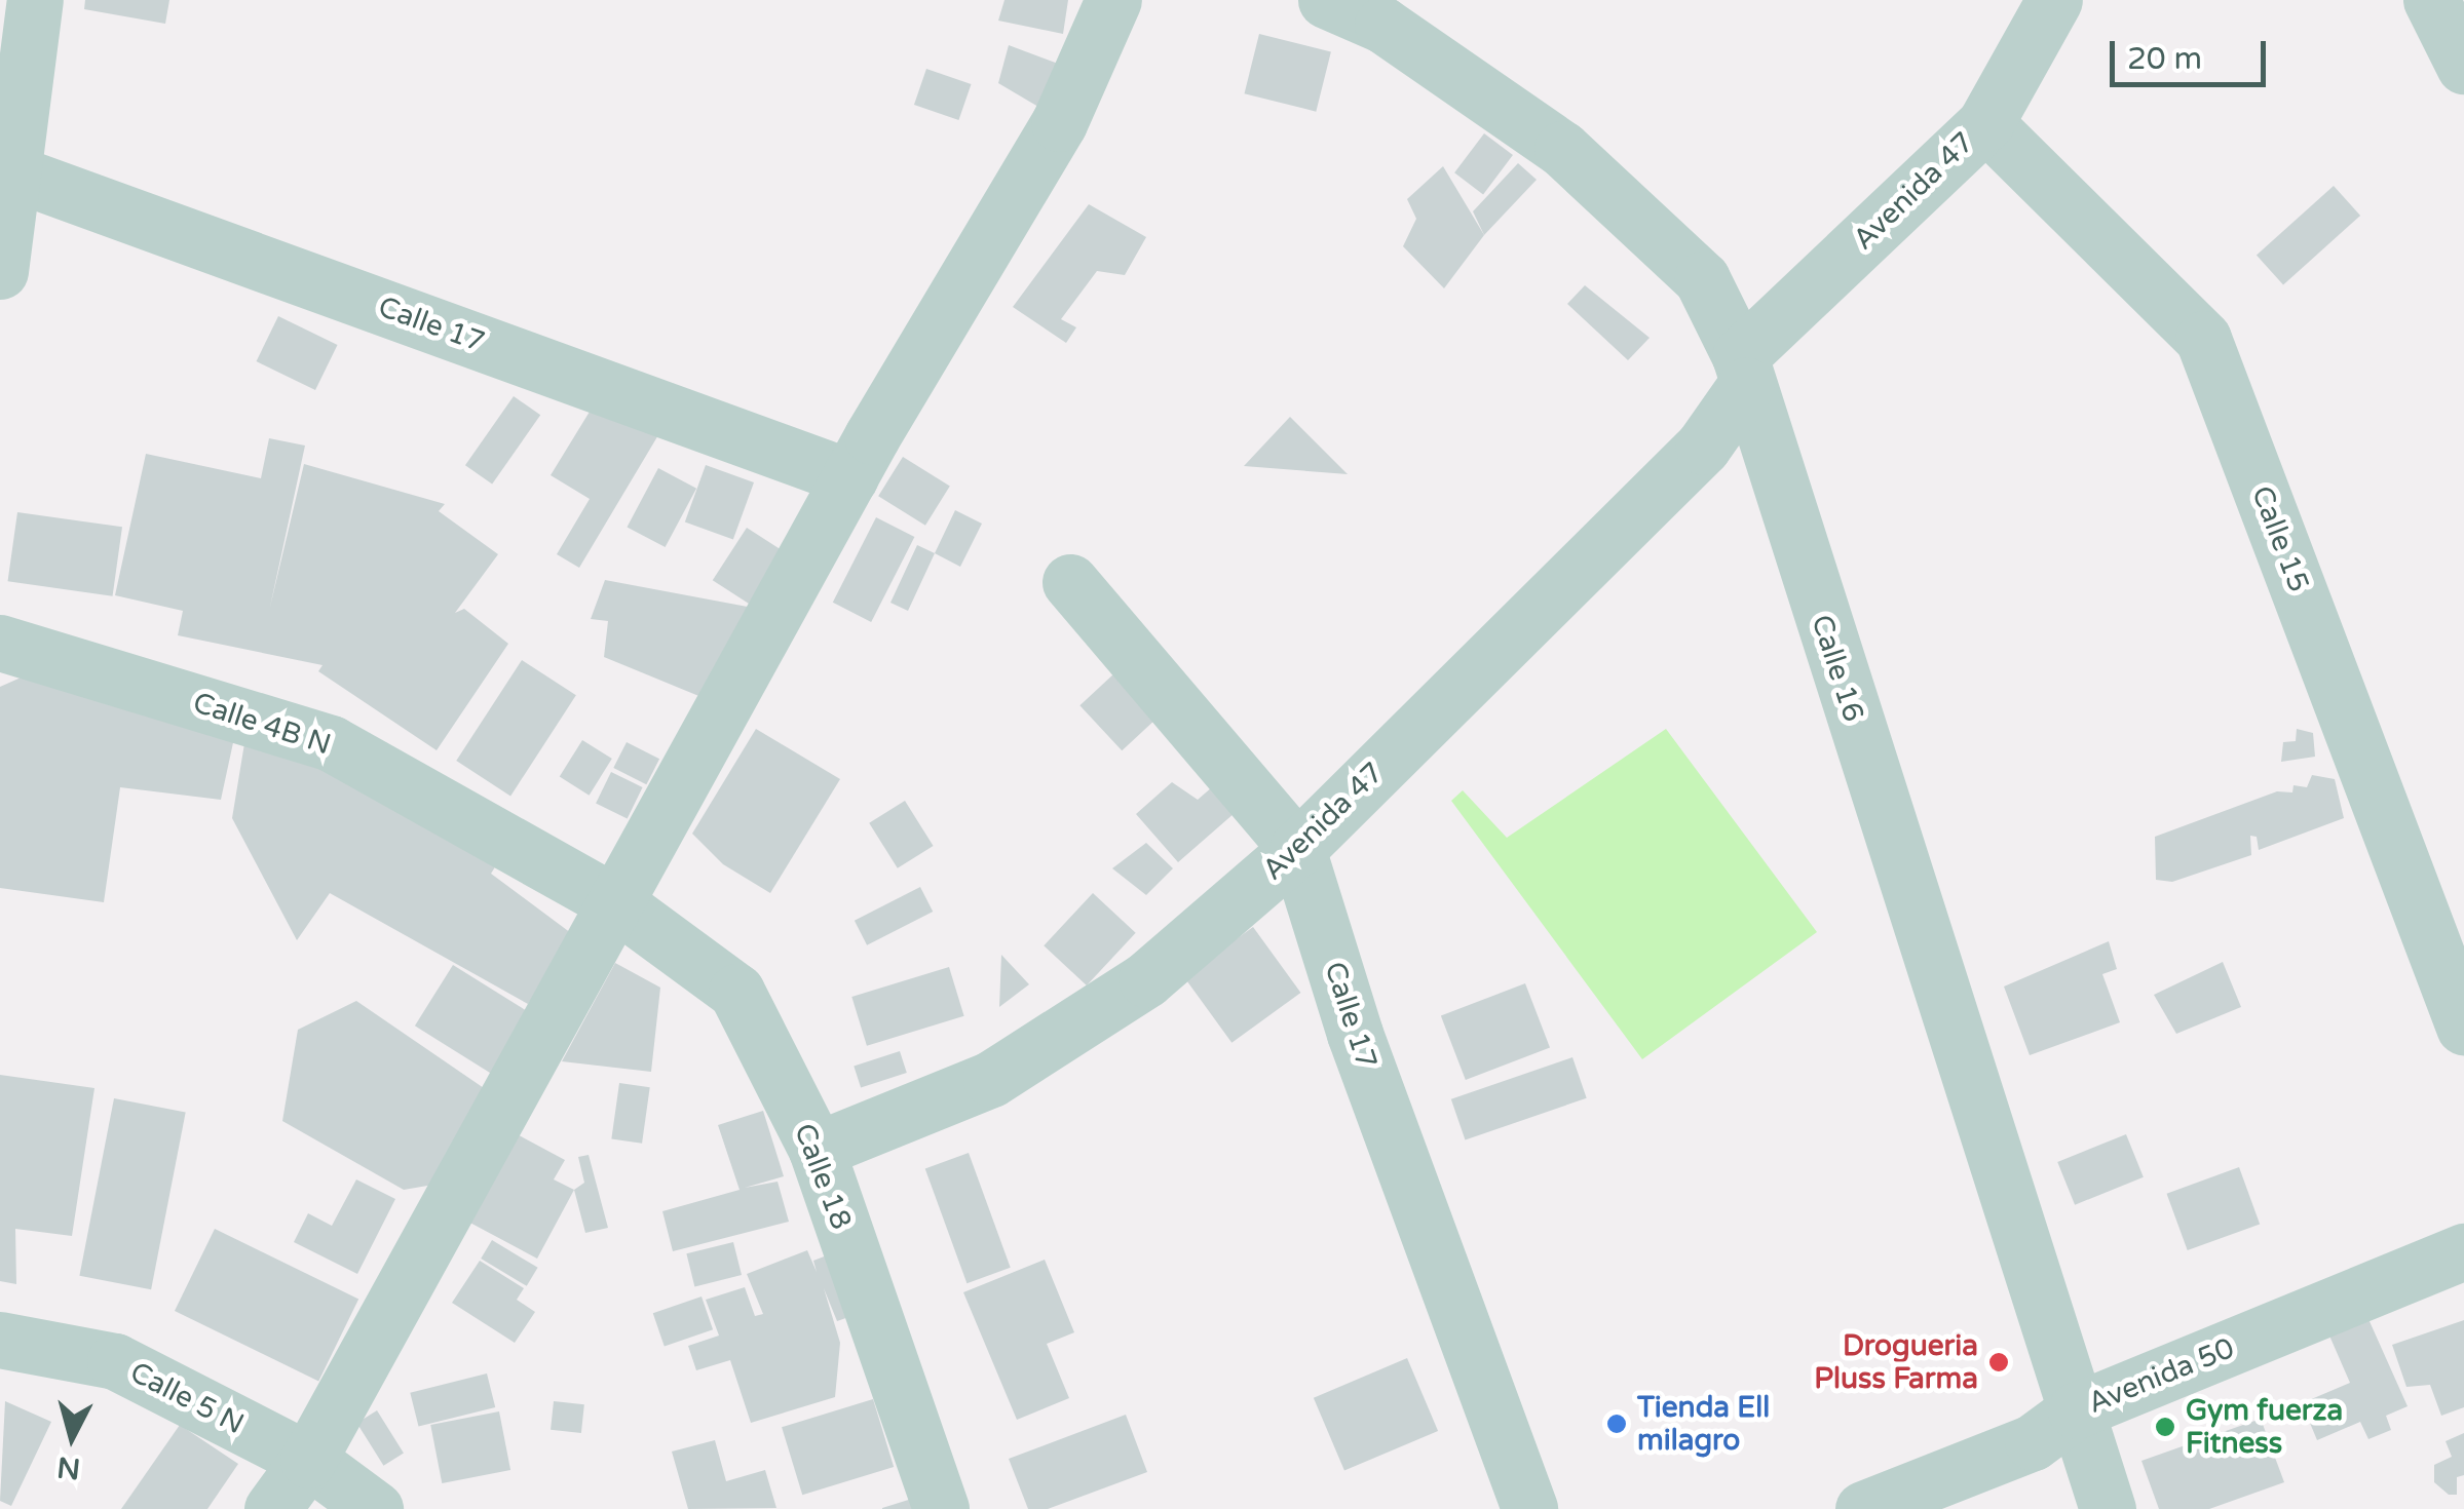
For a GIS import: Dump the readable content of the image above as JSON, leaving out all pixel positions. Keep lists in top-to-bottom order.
{
  "streets": {
    "street": [
      "Avenida 47",
      "Calle 17",
      "Calle 15",
      "Calle 16",
      "Calle 4B N",
      "Calle 18",
      "Avenida 50",
      "Calle 5 N"
    ]
  },
  "crossings": [
    ["Avenida 47", "Calle 17"],
    ["Avenida 47", "Calle 15"],
    ["Avenida 47", "Calle 16"],
    ["Avenida 47", "Calle 18"],
    ["Calle 16", "Avenida 50"],
    ["Calle 4B N", "Calle 18"]
  ],
  "places": ["Drogueria Pluss Farma", "Tienda Ell milagro", "Gym fuerza Fitness"],
  "scale_bar": "20 m",
  "north": "bottom"
}
